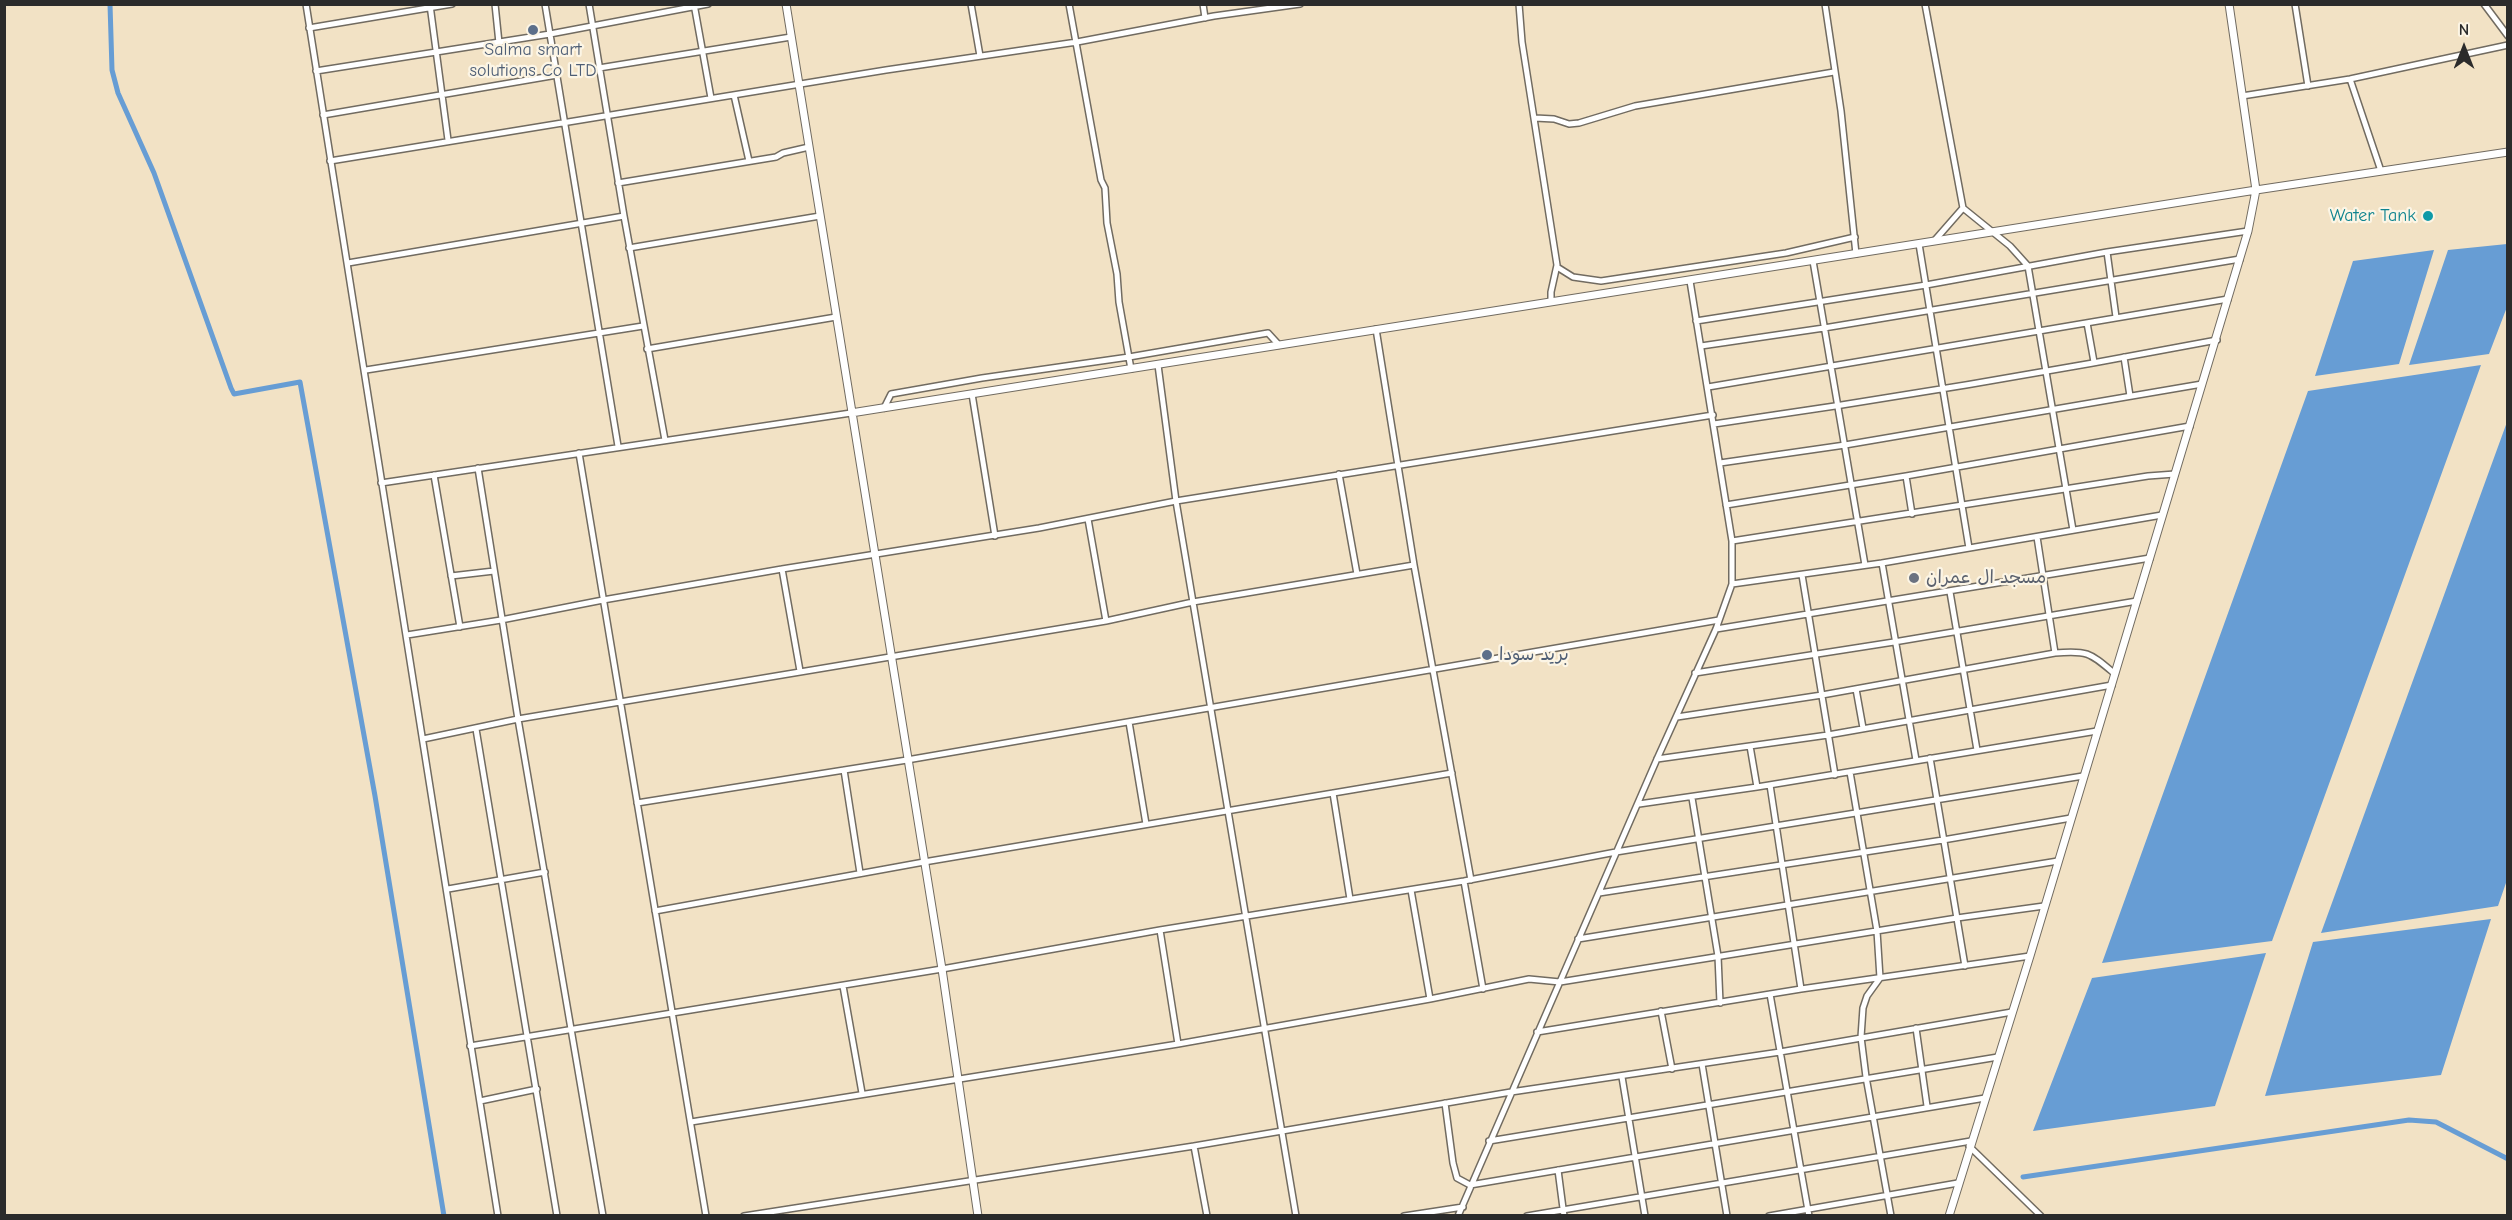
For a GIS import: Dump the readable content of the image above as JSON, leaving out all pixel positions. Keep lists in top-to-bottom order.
{
  "places": [
    "Salma smart solutions Co LTD",
    "Water Tank",
    "مسجد ال عمران",
    "بريد سودا"
  ],
  "north": "top"
}
